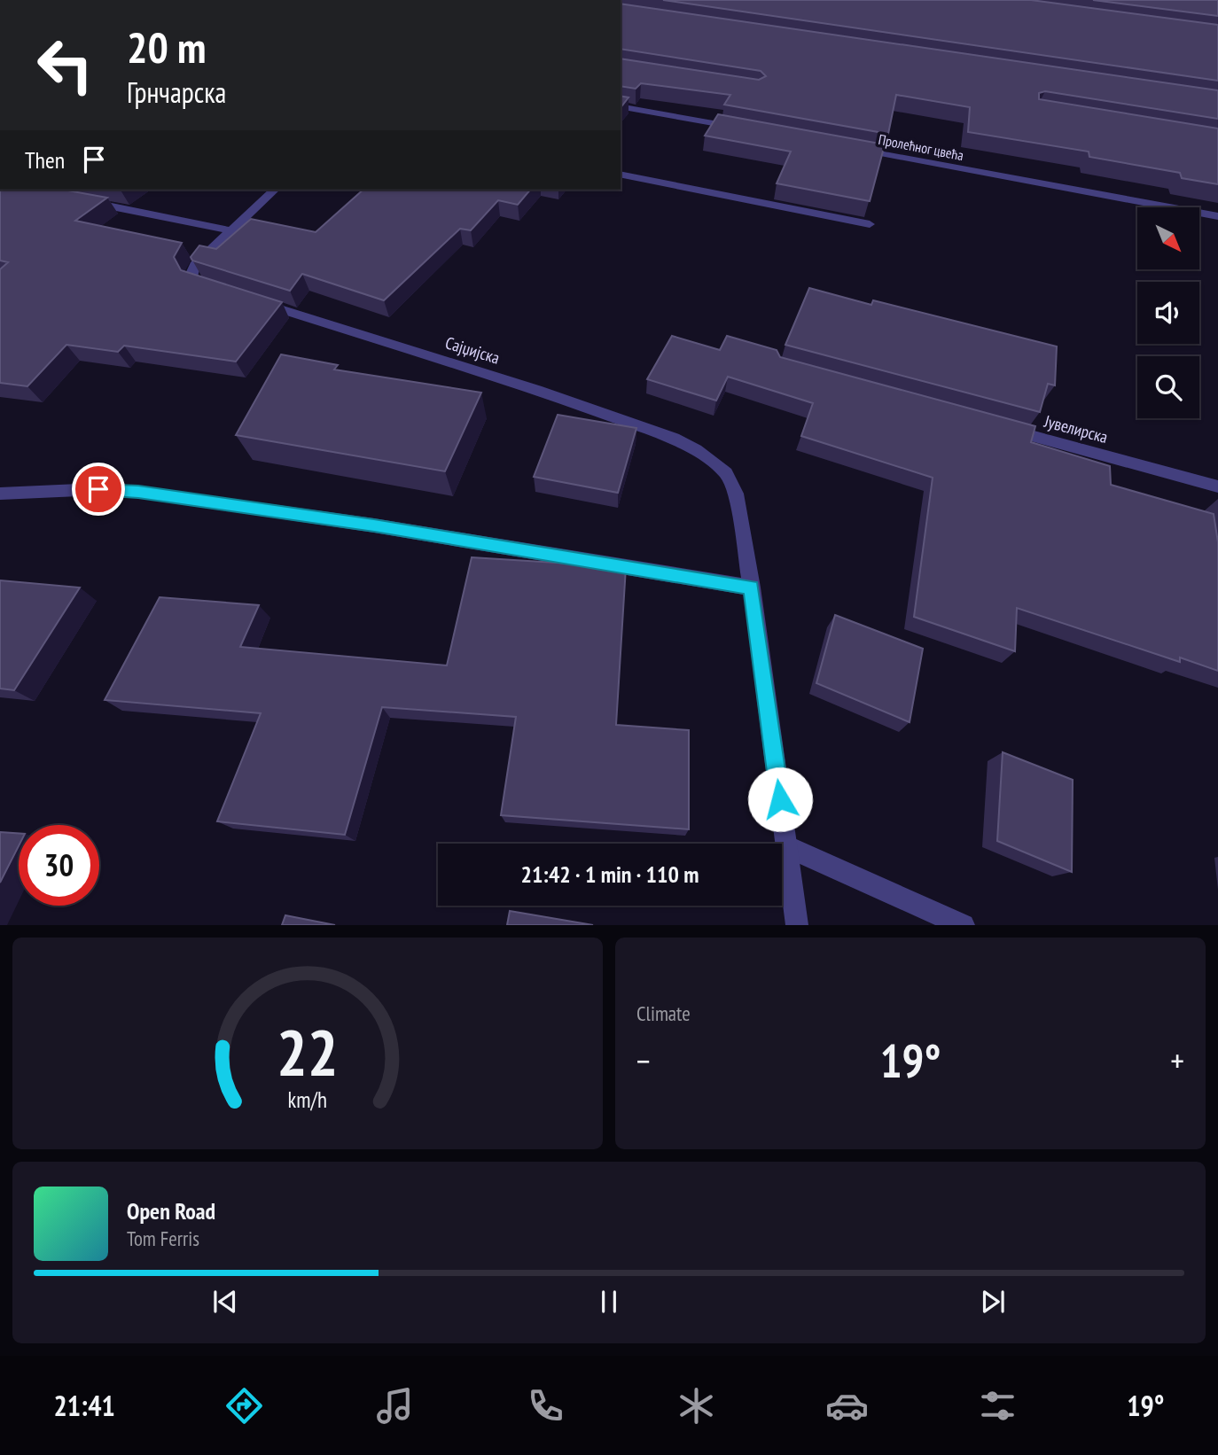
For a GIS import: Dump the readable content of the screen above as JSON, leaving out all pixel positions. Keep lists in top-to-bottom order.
{
  "streets": {
    "street": ["Пролећног цвећа", "Сајџијска", "Јувелирска"]
  },
  "north": "bottom right",
  "page": {
    "turn": ["20 m", "Грнчарска"],
    "then": "Then",
    "limit": "30",
    "trip": "21:42 · 1 min · 110 m",
    "tile": "Climate",
    "heat": ["−", "19°", "+"],
    "song": ["Open Road", "Tom Ferris"],
    "tabs": ["21:41", "19°"],
    "gauge": ["22", "km/h"]
  }
}
